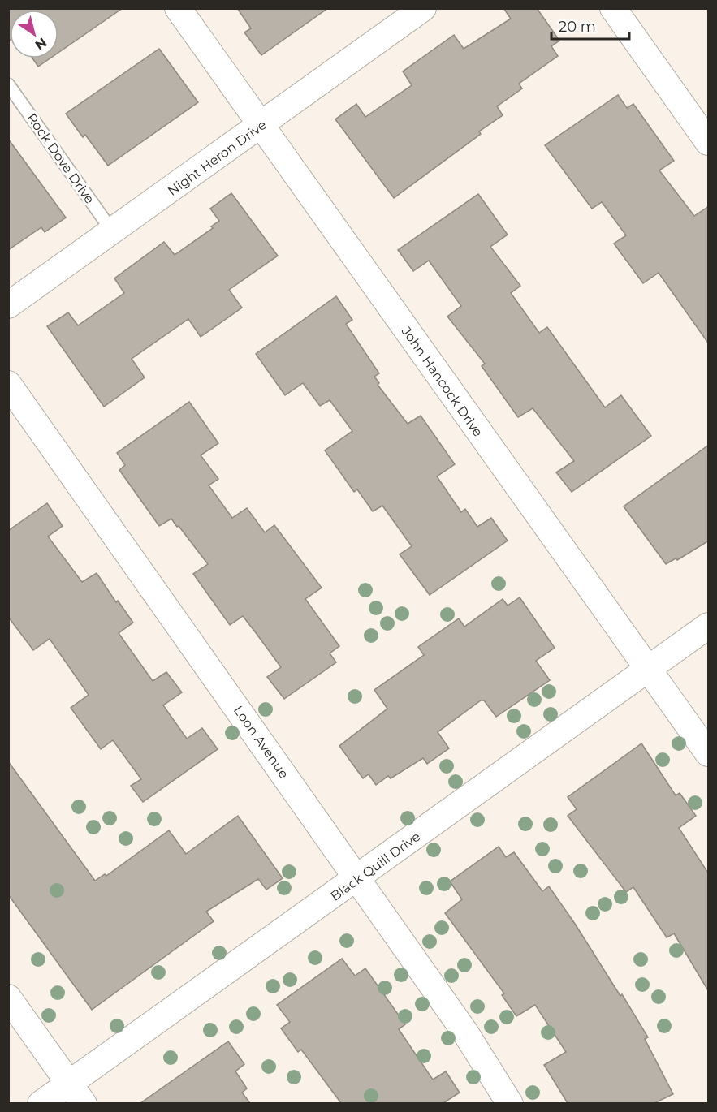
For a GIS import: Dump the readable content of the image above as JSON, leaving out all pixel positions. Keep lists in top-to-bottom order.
{
  "streets": {
    "street": [
      "Night Heron Drive",
      "John Hancock Drive",
      "Loon Avenue",
      "Black Quill Drive"
    ],
    "lane": ["Rock Dove Drive"]
  },
  "crossings": [
    ["Night Heron Drive", "Rock Dove Drive"],
    ["Night Heron Drive", "John Hancock Drive"],
    ["John Hancock Drive", "Black Quill Drive"],
    ["Loon Avenue", "Black Quill Drive"]
  ],
  "scale_bar": "20 m",
  "north": "bottom right"
}
